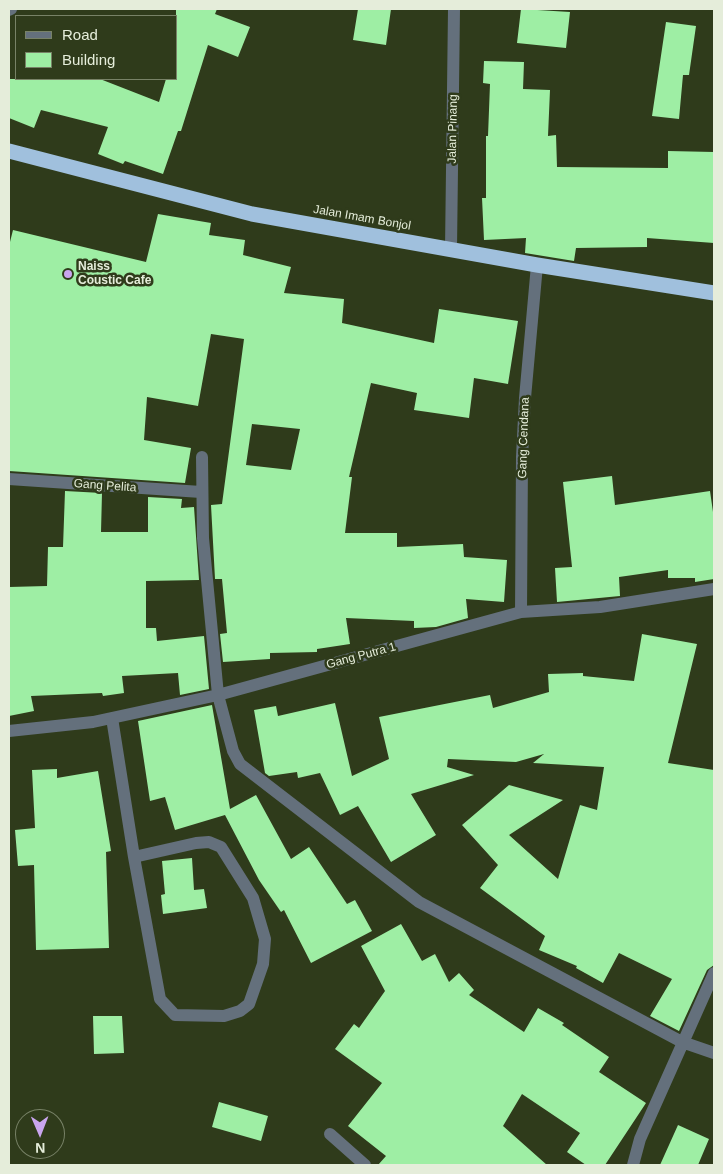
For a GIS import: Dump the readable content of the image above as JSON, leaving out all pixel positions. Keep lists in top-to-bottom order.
{
  "streets": {
    "highway": ["Jalan Imam Bonjol"],
    "street": [
      "Jalan Pinang",
      "Gang Cendana",
      "Gang Pelita",
      "Gang Putra 1"
    ]
  },
  "crossings": [
    ["Jalan Pinang", "Jalan Imam Bonjol"],
    ["Jalan Imam Bonjol", "Gang Cendana"],
    ["Gang Cendana", "Gang Putra 1"]
  ],
  "places": ["Naiss Coustic Cafe"],
  "legend": ["Road", "Building"],
  "north": "bottom"
}
